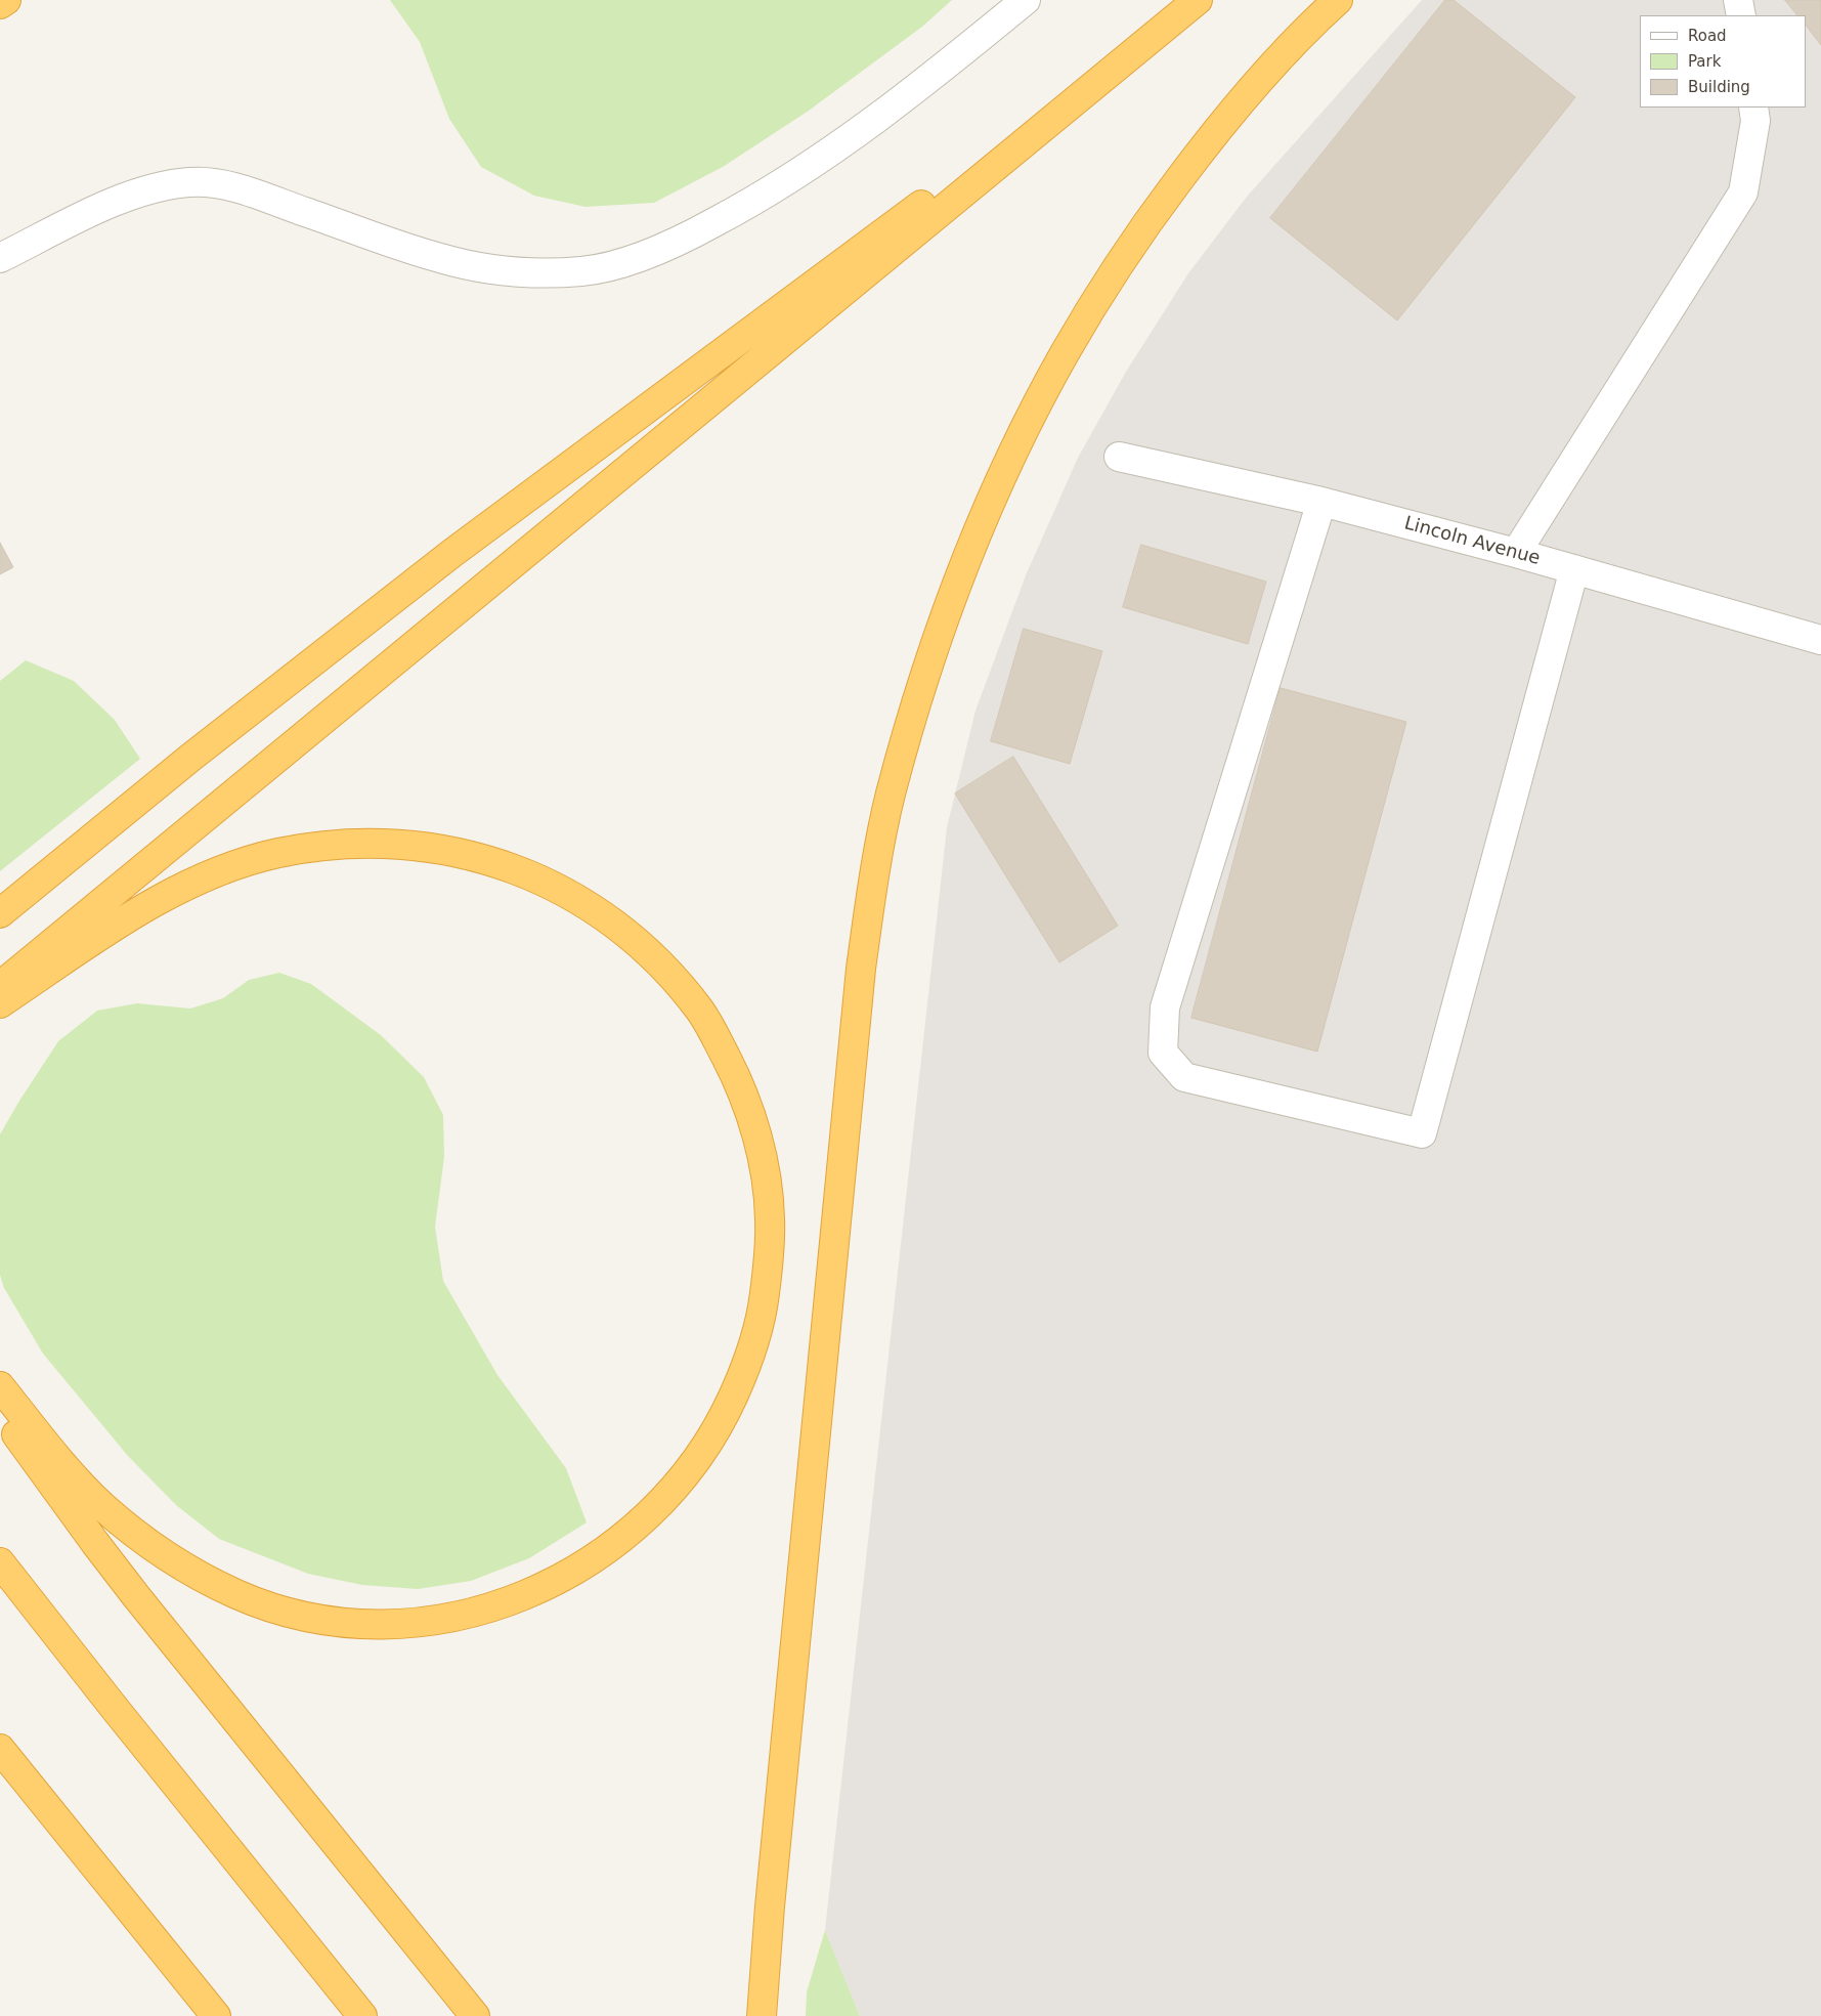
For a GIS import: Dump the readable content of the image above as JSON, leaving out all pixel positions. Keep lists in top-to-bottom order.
{
  "streets": {
    "street": ["Lincoln Avenue"]
  },
  "legend": ["Road", "Park", "Building"]
}
